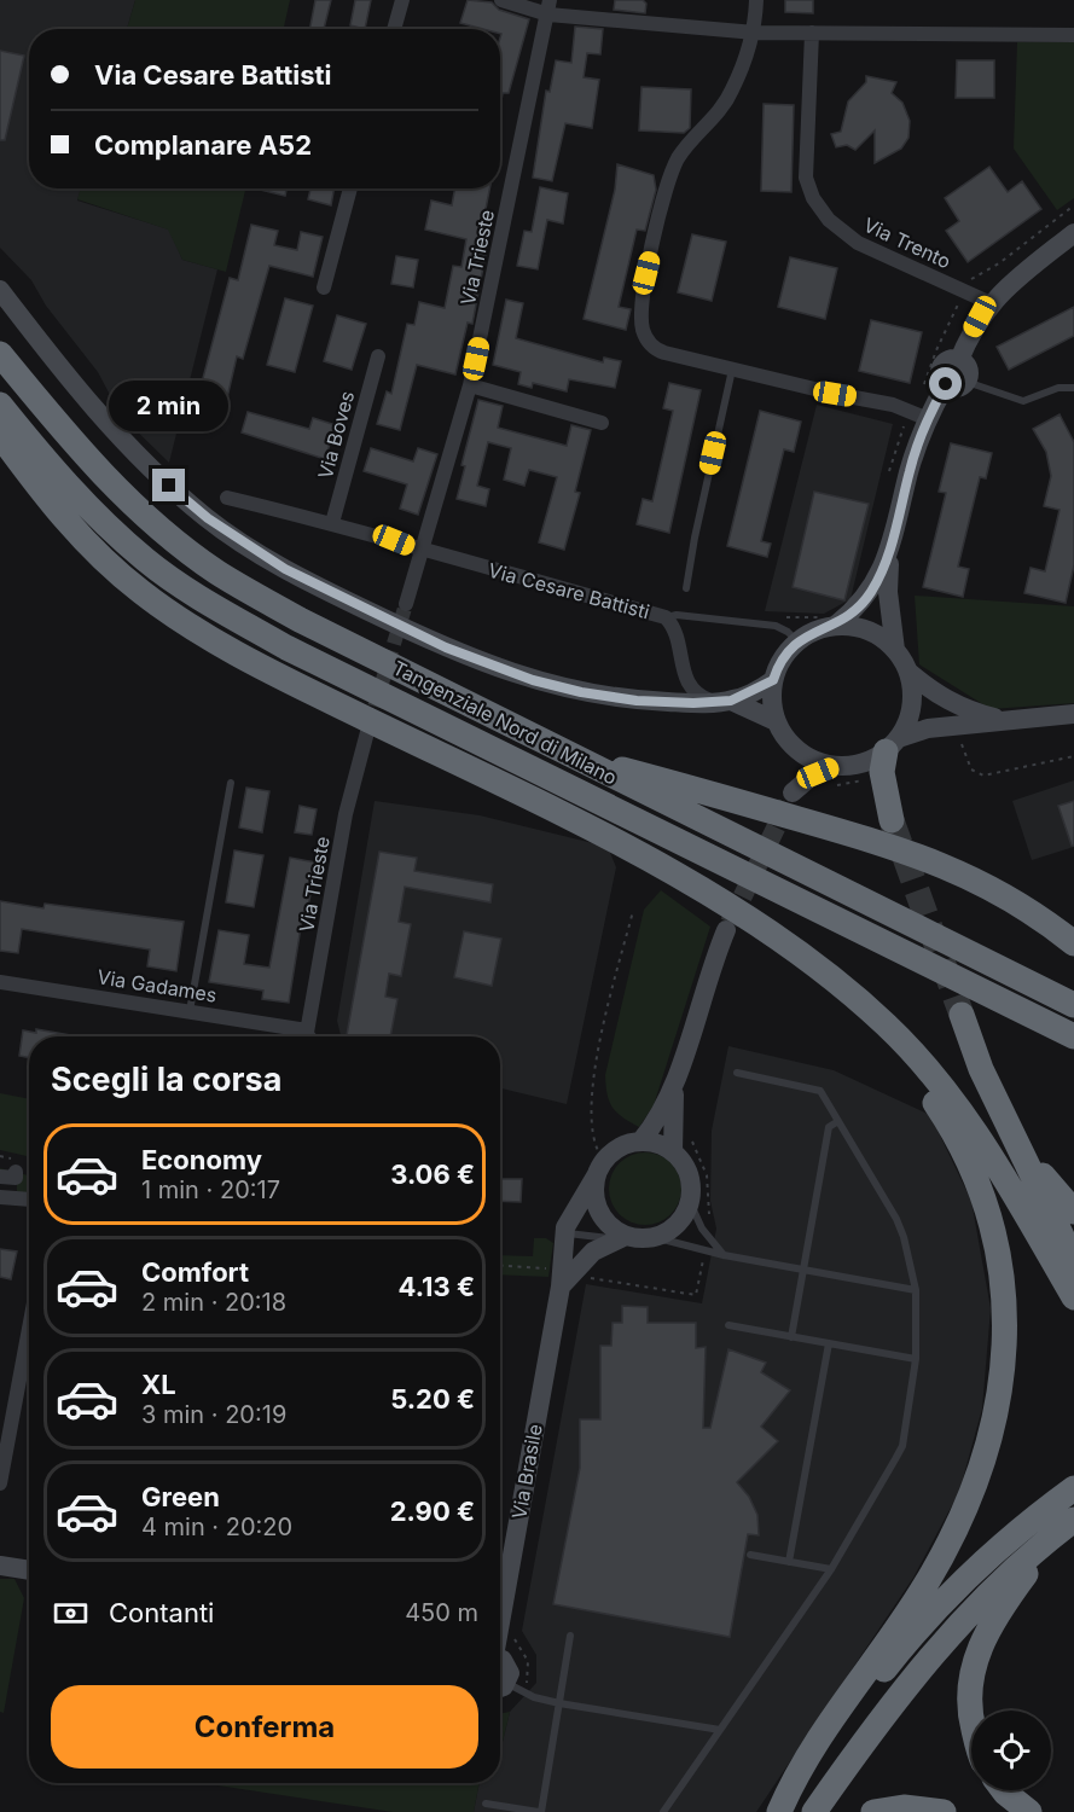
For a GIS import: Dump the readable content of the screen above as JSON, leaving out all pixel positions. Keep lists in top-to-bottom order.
{
  "streets": {
    "highway": ["Tangenziale Nord di Milano"],
    "street": [
      "Via Trento",
      "Via Trieste",
      "Via Boves",
      "Via Cesare Battisti",
      "Via Gadames",
      "Via Brasile"
    ]
  },
  "crossings": [
    ["Via Trieste", "Via Cesare Battisti"],
    ["Via Boves", "Via Cesare Battisti"]
  ],
  "page": {
    "banner": ["Via Cesare Battisti", "Complanare A52"],
    "bubble": "2 min",
    "heading": "Scegli la corsa",
    "list": [
      {
        "name": "Economy",
        "note": "1 min · 20:17",
        "value": "3.06 €"
      },
      {
        "name": "Comfort",
        "note": "2 min · 20:18",
        "value": "4.13 €"
      },
      {
        "name": "XL",
        "note": "3 min · 20:19",
        "value": "5.20 €"
      },
      {
        "name": "Green",
        "note": "4 min · 20:20",
        "value": "2.90 €"
      }
    ],
    "pay": ["Contanti", "450 m"],
    "buttons": "Conferma"
  }
}
